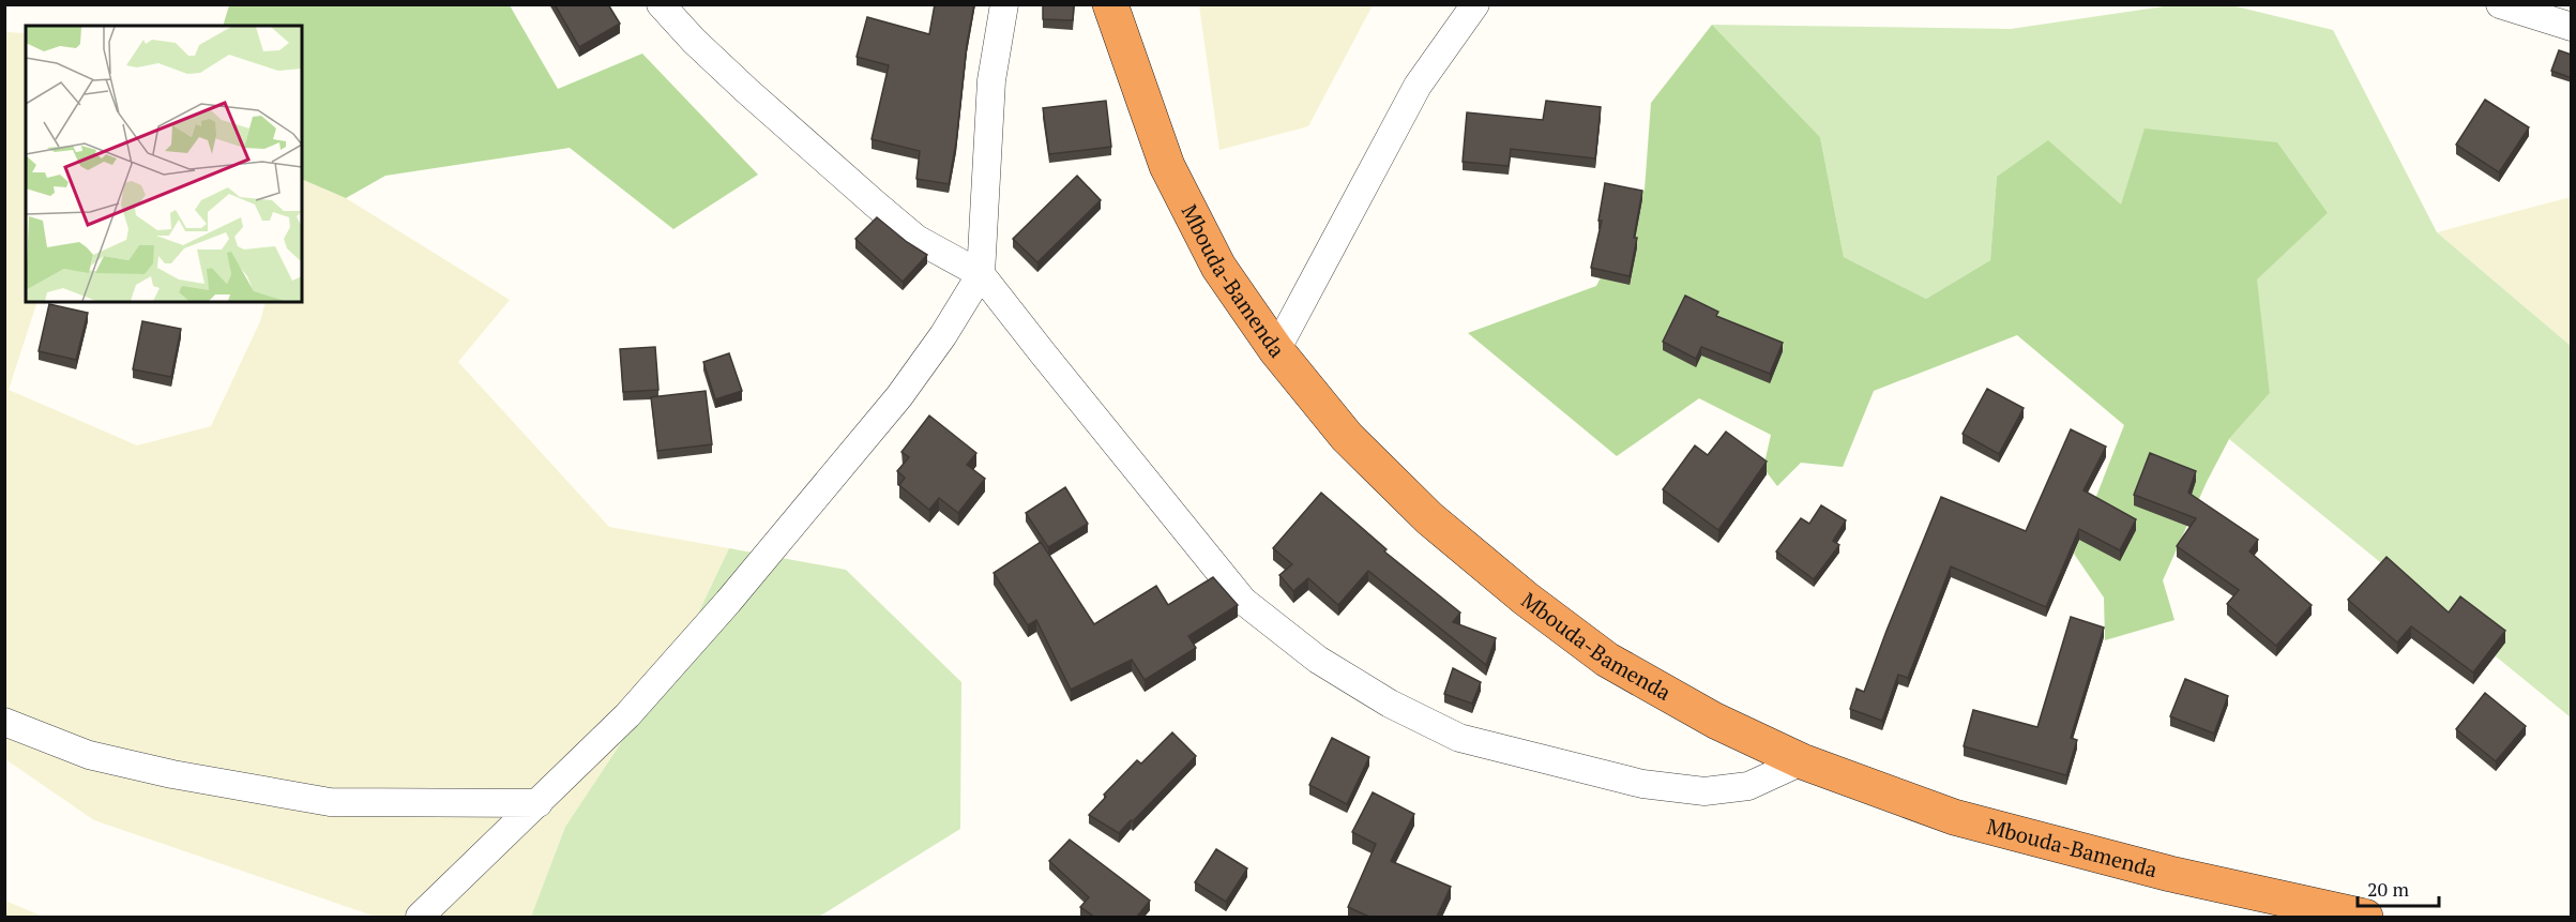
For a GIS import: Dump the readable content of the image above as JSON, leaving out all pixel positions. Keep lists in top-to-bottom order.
{
  "streets": {
    "highway": ["Mbouda-Bamenda"]
  },
  "scale_bar": "20 m"
}
